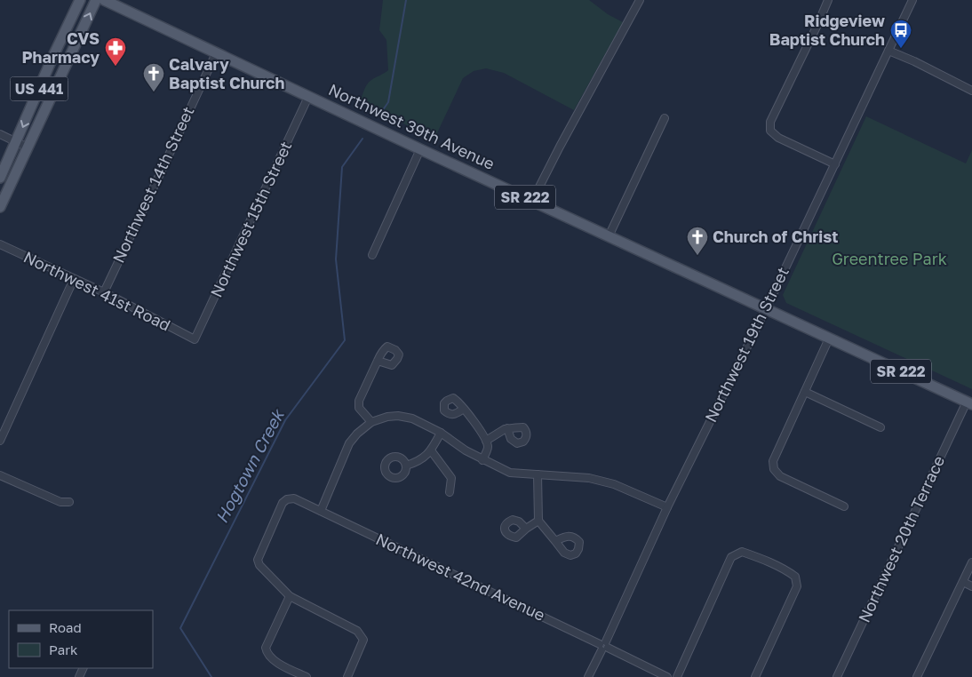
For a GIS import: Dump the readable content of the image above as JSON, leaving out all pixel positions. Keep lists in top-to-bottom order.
{
  "streets": {
    "main road": ["US 441", "Northwest 39th Avenue", "SR 222"],
    "street": [
      "Northwest 14th Street",
      "Northwest 15th Street",
      "Northwest 41st Road",
      "Northwest 19th Street",
      "Northwest 20th Terrace",
      "Northwest 42nd Avenue"
    ]
  },
  "crossings": [
    ["Northwest 39th Avenue", "Northwest 14th Street"],
    ["Northwest 39th Avenue", "Northwest 15th Street"],
    ["Northwest 39th Avenue", "Northwest 19th Street"],
    ["Northwest 39th Avenue", "Northwest 20th Terrace"],
    ["Northwest 14th Street", "Northwest 41st Road"],
    ["Northwest 15th Street", "Northwest 41st Road"],
    ["Northwest 19th Street", "Northwest 42nd Avenue"]
  ],
  "water": ["Hogtown Creek"],
  "parks": ["Greentree Park"],
  "places": {
    "bus stop": ["Ridgeview Baptist Church"],
    "pharmacy": ["CVS Pharmacy"],
    "church": ["Calvary Baptist Church", "Church of Christ"]
  },
  "legend": ["Road", "Park"]
}
